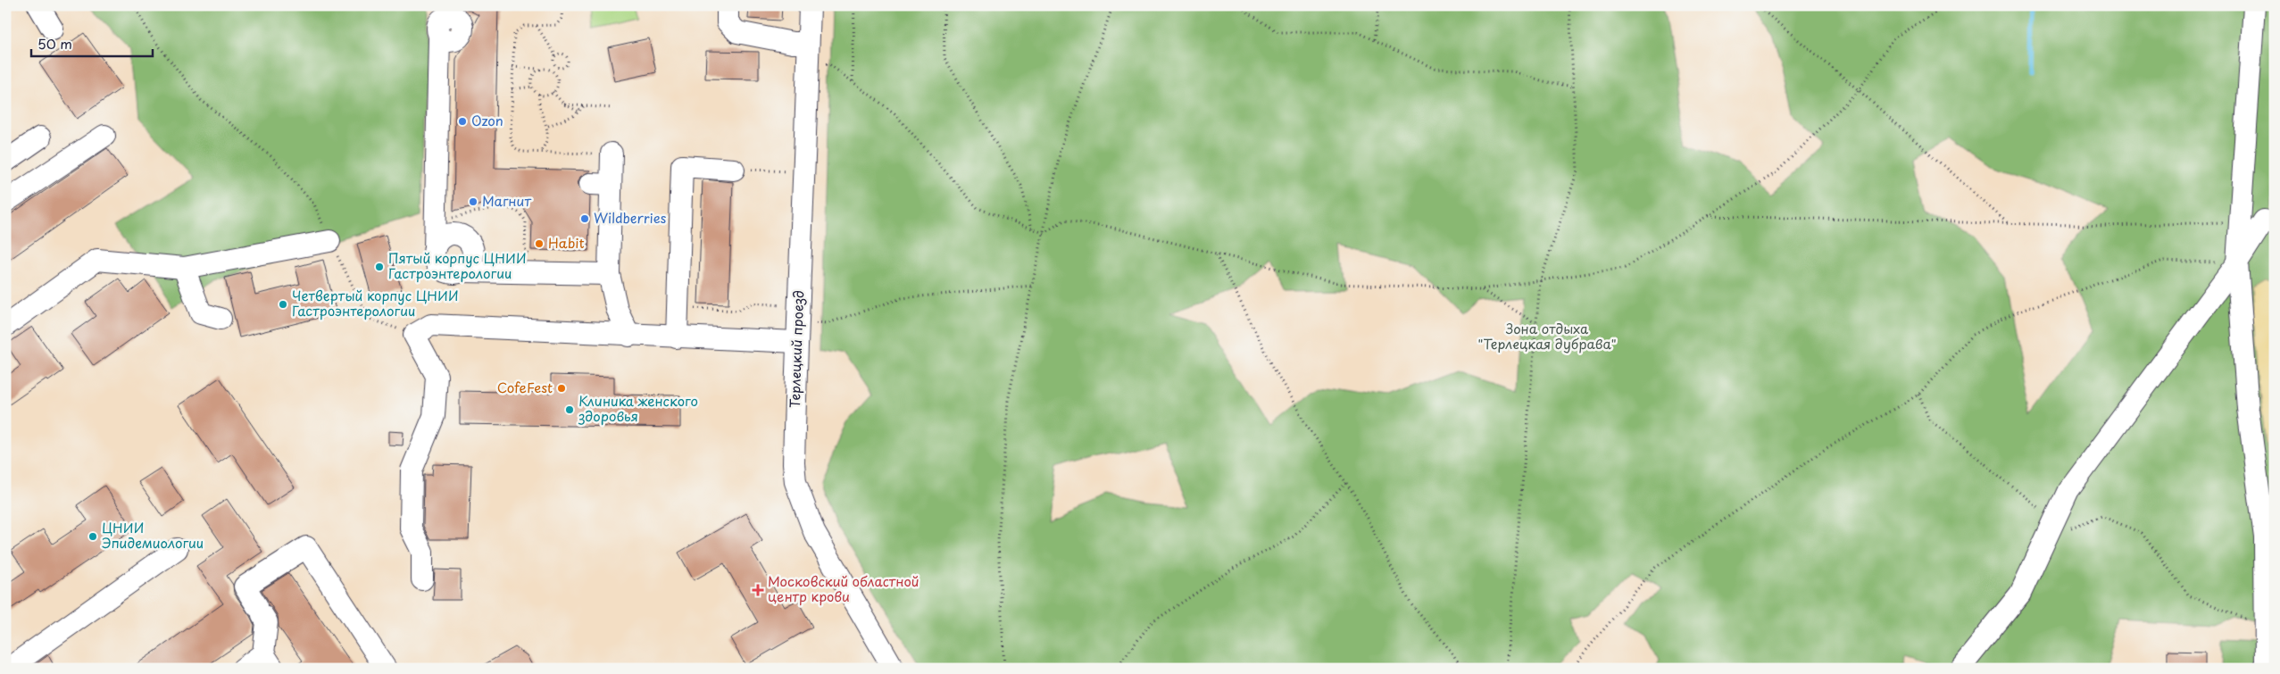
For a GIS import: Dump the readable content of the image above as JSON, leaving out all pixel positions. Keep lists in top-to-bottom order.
{
  "streets": {
    "street": ["Терлецкий проезд"]
  },
  "parks": ["Зона отдыха \"Терлецкая дубрава\""],
  "places": {
    "other": [
      "Ozon",
      "Магнит",
      "Wildberries",
      "Habit",
      "Пятый корпус ЦНИИ Гастроэнтерологии",
      "Четвертый корпус ЦНИИ Гастроэнтерологии",
      "CofeFest",
      "Клиника женского здоровья",
      "ЦНИИ Эпидемиологии"
    ],
    "health": ["Московский областной центр крови"]
  },
  "scale_bar": "50 m"
}
